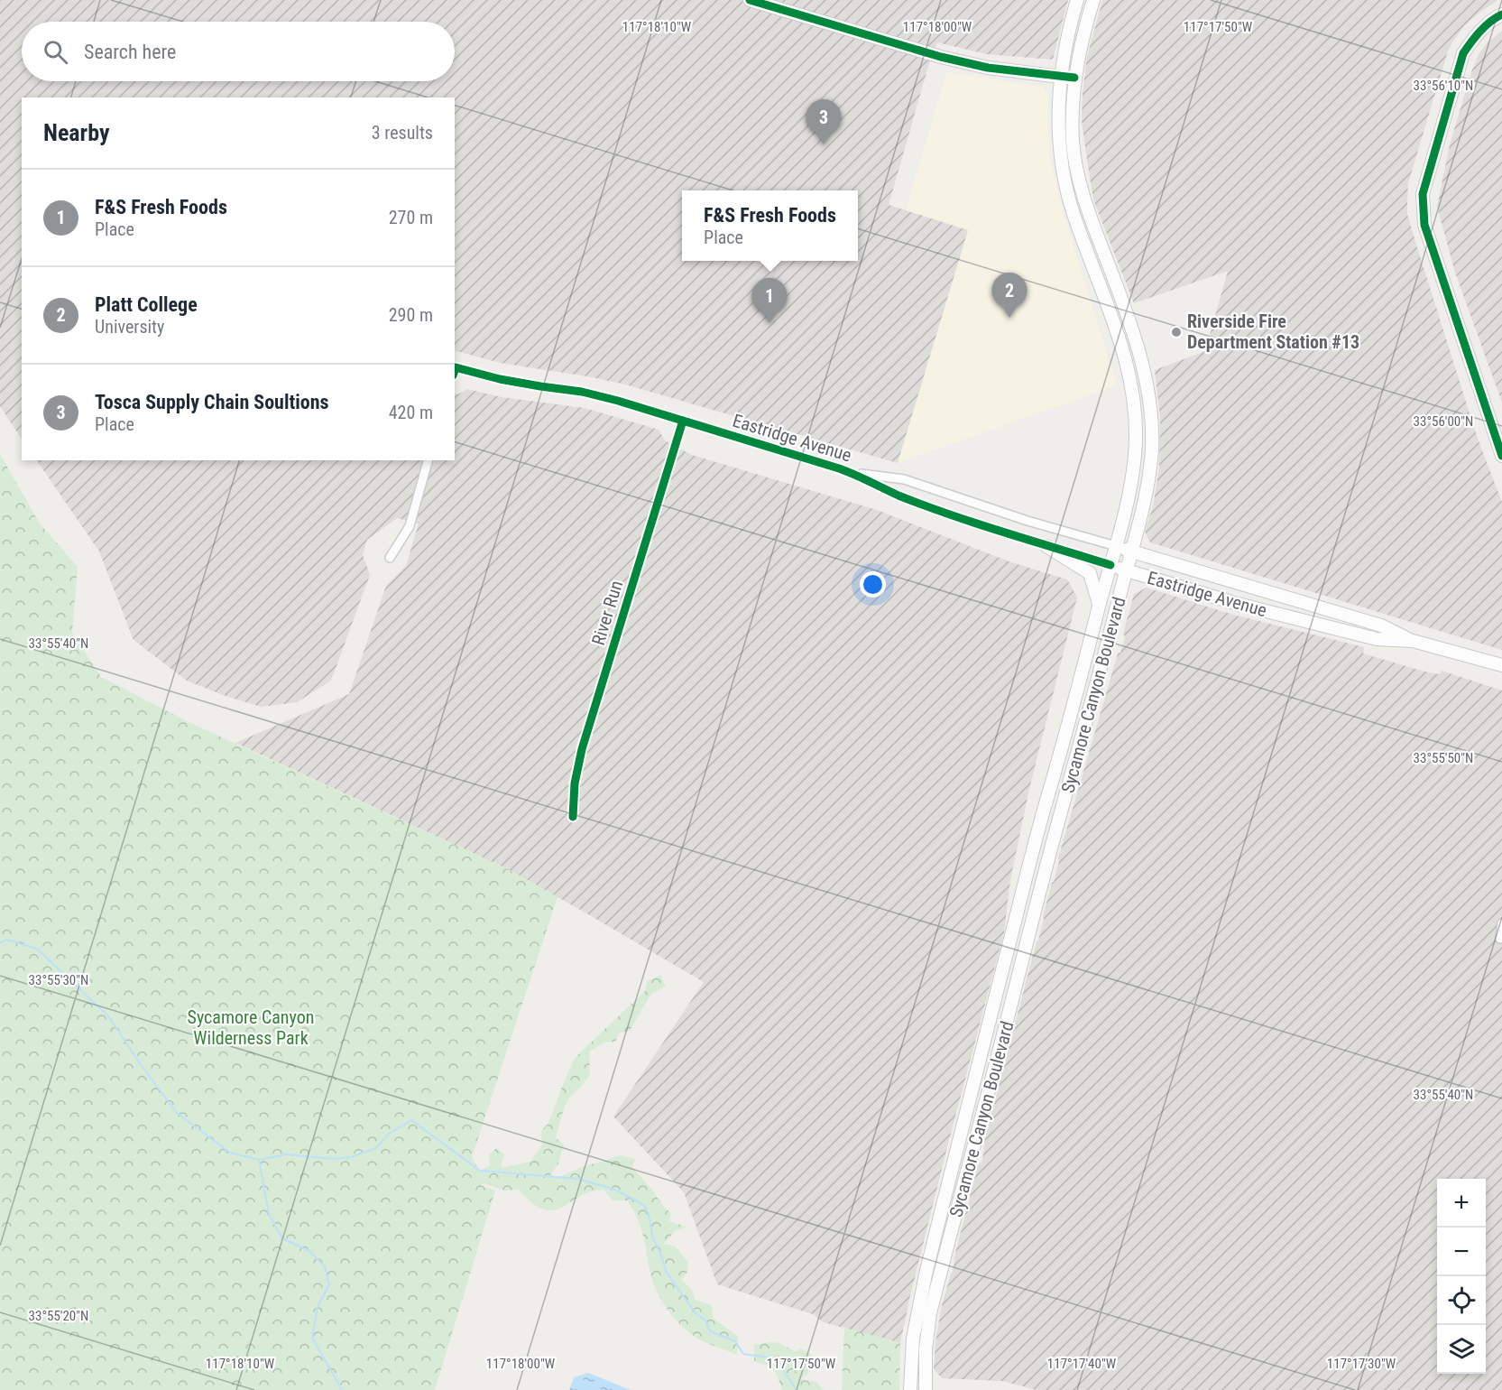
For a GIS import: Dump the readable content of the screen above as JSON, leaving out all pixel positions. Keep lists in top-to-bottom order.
{
  "streets": {
    "main road": ["Eastridge Avenue", "Sycamore Canyon Boulevard"],
    "street": ["River Run"]
  },
  "crossings": [
    ["Eastridge Avenue", "River Run"],
    ["Eastridge Avenue", "Sycamore Canyon Boulevard"]
  ],
  "parks": ["Sycamore Canyon Wilderness Park"],
  "places": ["Riverside Fire Department Station #13"],
  "page": {
    "search": "Search here",
    "heading": ["Nearby", "3 results"],
    "pins": ["3", "2", "1"],
    "list": [
      {
        "mark": "1",
        "name": "F&S Fresh Foods",
        "note": "Place",
        "value": "270 m"
      },
      {
        "mark": "2",
        "name": "Platt College",
        "note": "University",
        "value": "290 m"
      },
      {
        "mark": "3",
        "name": "Tosca Supply Chain Soultions",
        "note": "Place",
        "value": "420 m"
      }
    ],
    "popup": ["F&S Fresh Foods", "Place"],
    "map_buttons": ["+", "−"]
  },
  "coordinates": [
    "117°18'10\"W",
    "117°18'00\"W",
    "117°17'50\"W",
    "33°56'10\"N",
    "33°56'00\"N",
    "33°55'40\"N",
    "33°55'50\"N",
    "33°55'30\"N",
    "33°55'20\"N",
    "117°17'40\"W",
    "117°17'30\"W"
  ]
}
